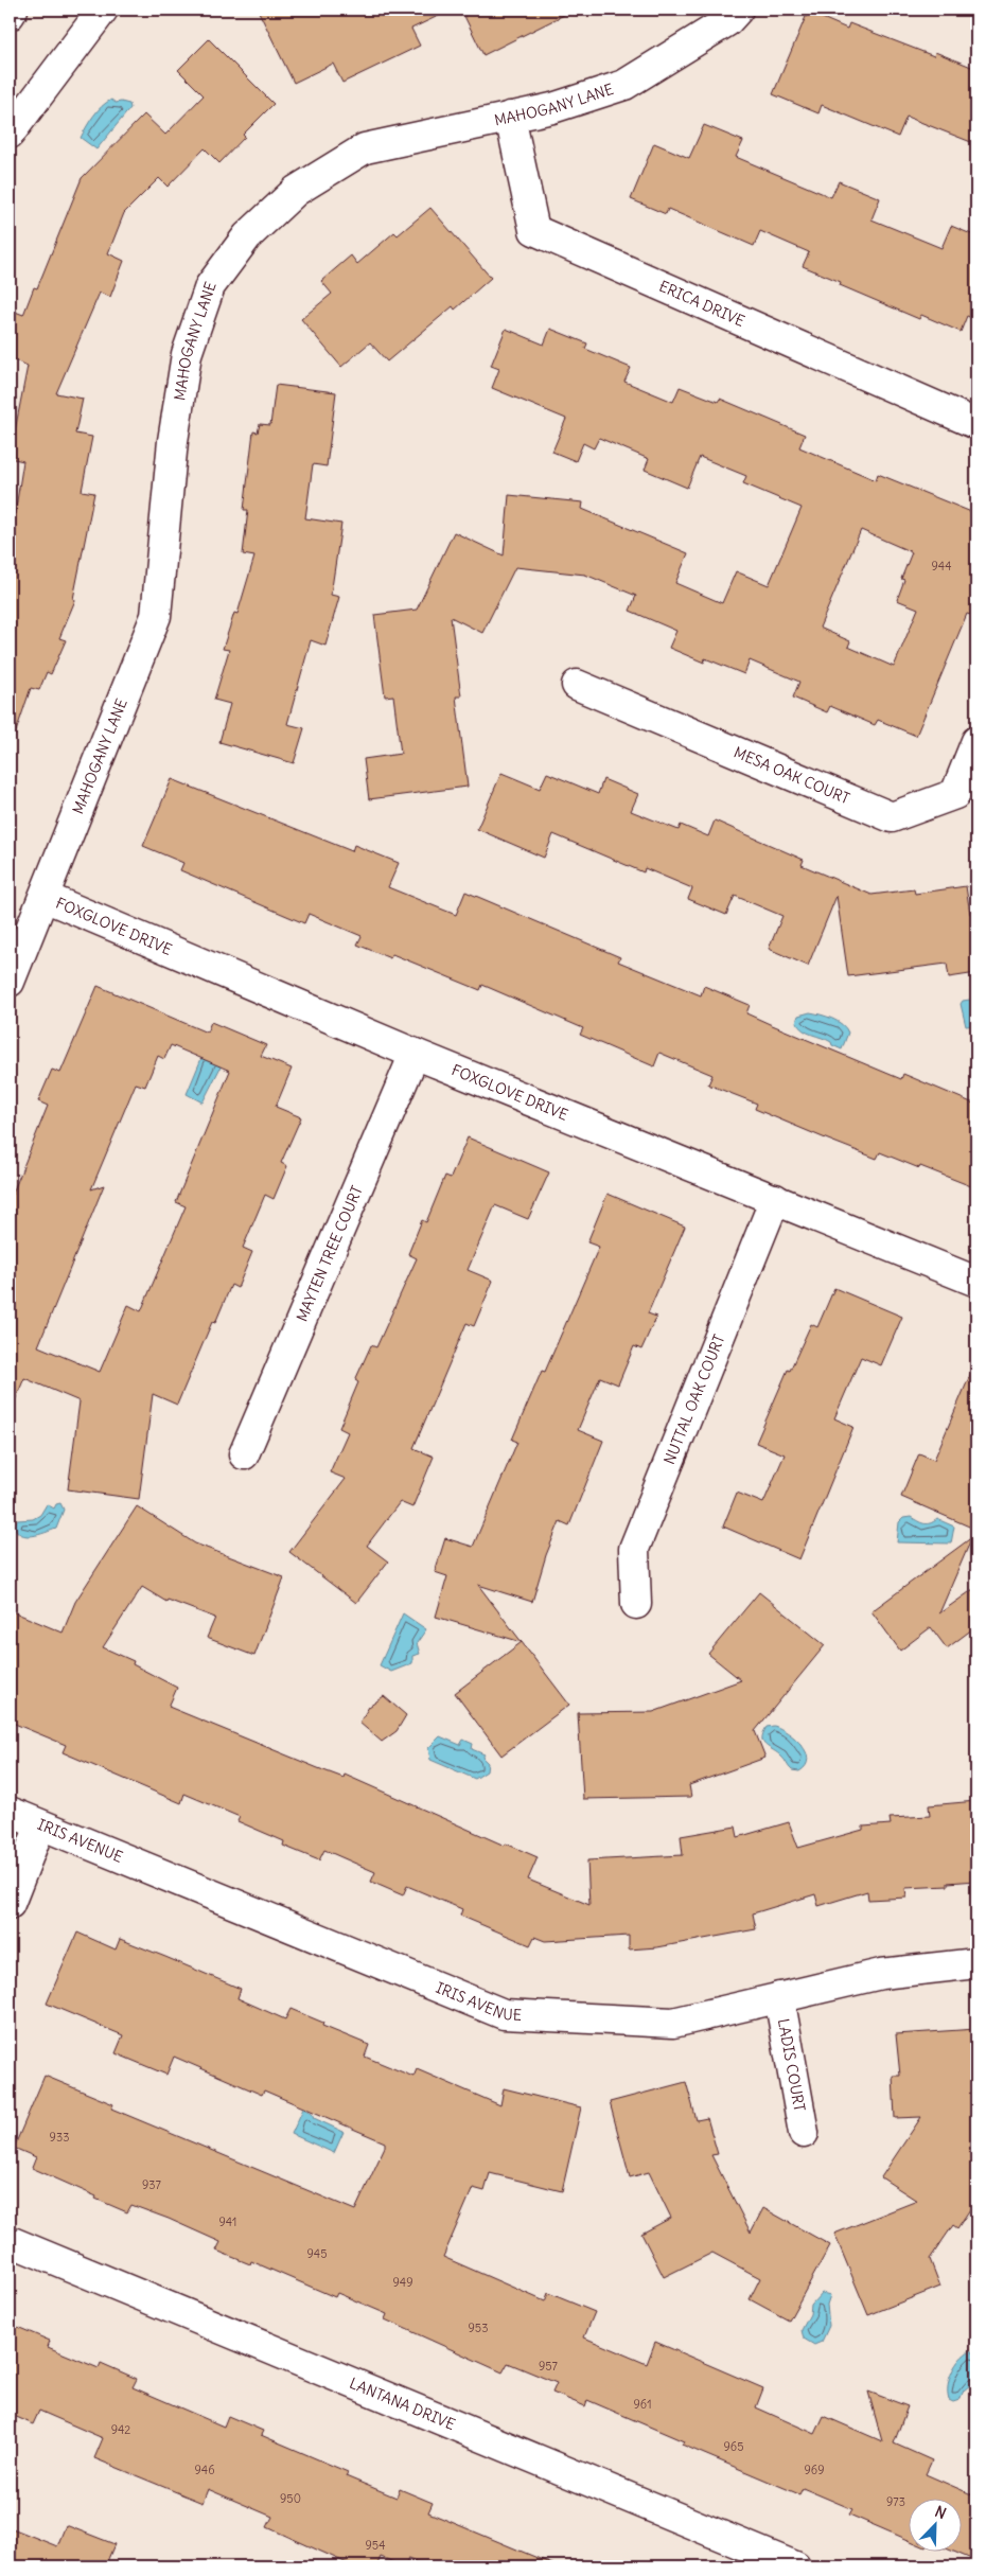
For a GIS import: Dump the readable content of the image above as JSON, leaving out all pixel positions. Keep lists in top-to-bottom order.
{
  "streets": {
    "street": [
      "MAHOGANY LANE",
      "ERICA DRIVE",
      "MESA OAK COURT",
      "FOXGLOVE DRIVE",
      "MAYTEN TREE COURT",
      "NUTTAL OAK COURT",
      "IRIS AVENUE",
      "LADIS COURT",
      "LANTANA DRIVE"
    ]
  },
  "crossings": [
    ["MAHOGANY LANE", "ERICA DRIVE"],
    ["MAHOGANY LANE", "FOXGLOVE DRIVE"],
    ["FOXGLOVE DRIVE", "MAYTEN TREE COURT"],
    ["FOXGLOVE DRIVE", "NUTTAL OAK COURT"],
    ["IRIS AVENUE", "LADIS COURT"]
  ],
  "house_numbers": [
    "944",
    "933",
    "937",
    "941",
    "945",
    "949",
    "953",
    "957",
    "961",
    "942",
    "965",
    "946",
    "969",
    "950",
    "973",
    "954"
  ],
  "north": "top right"
}
